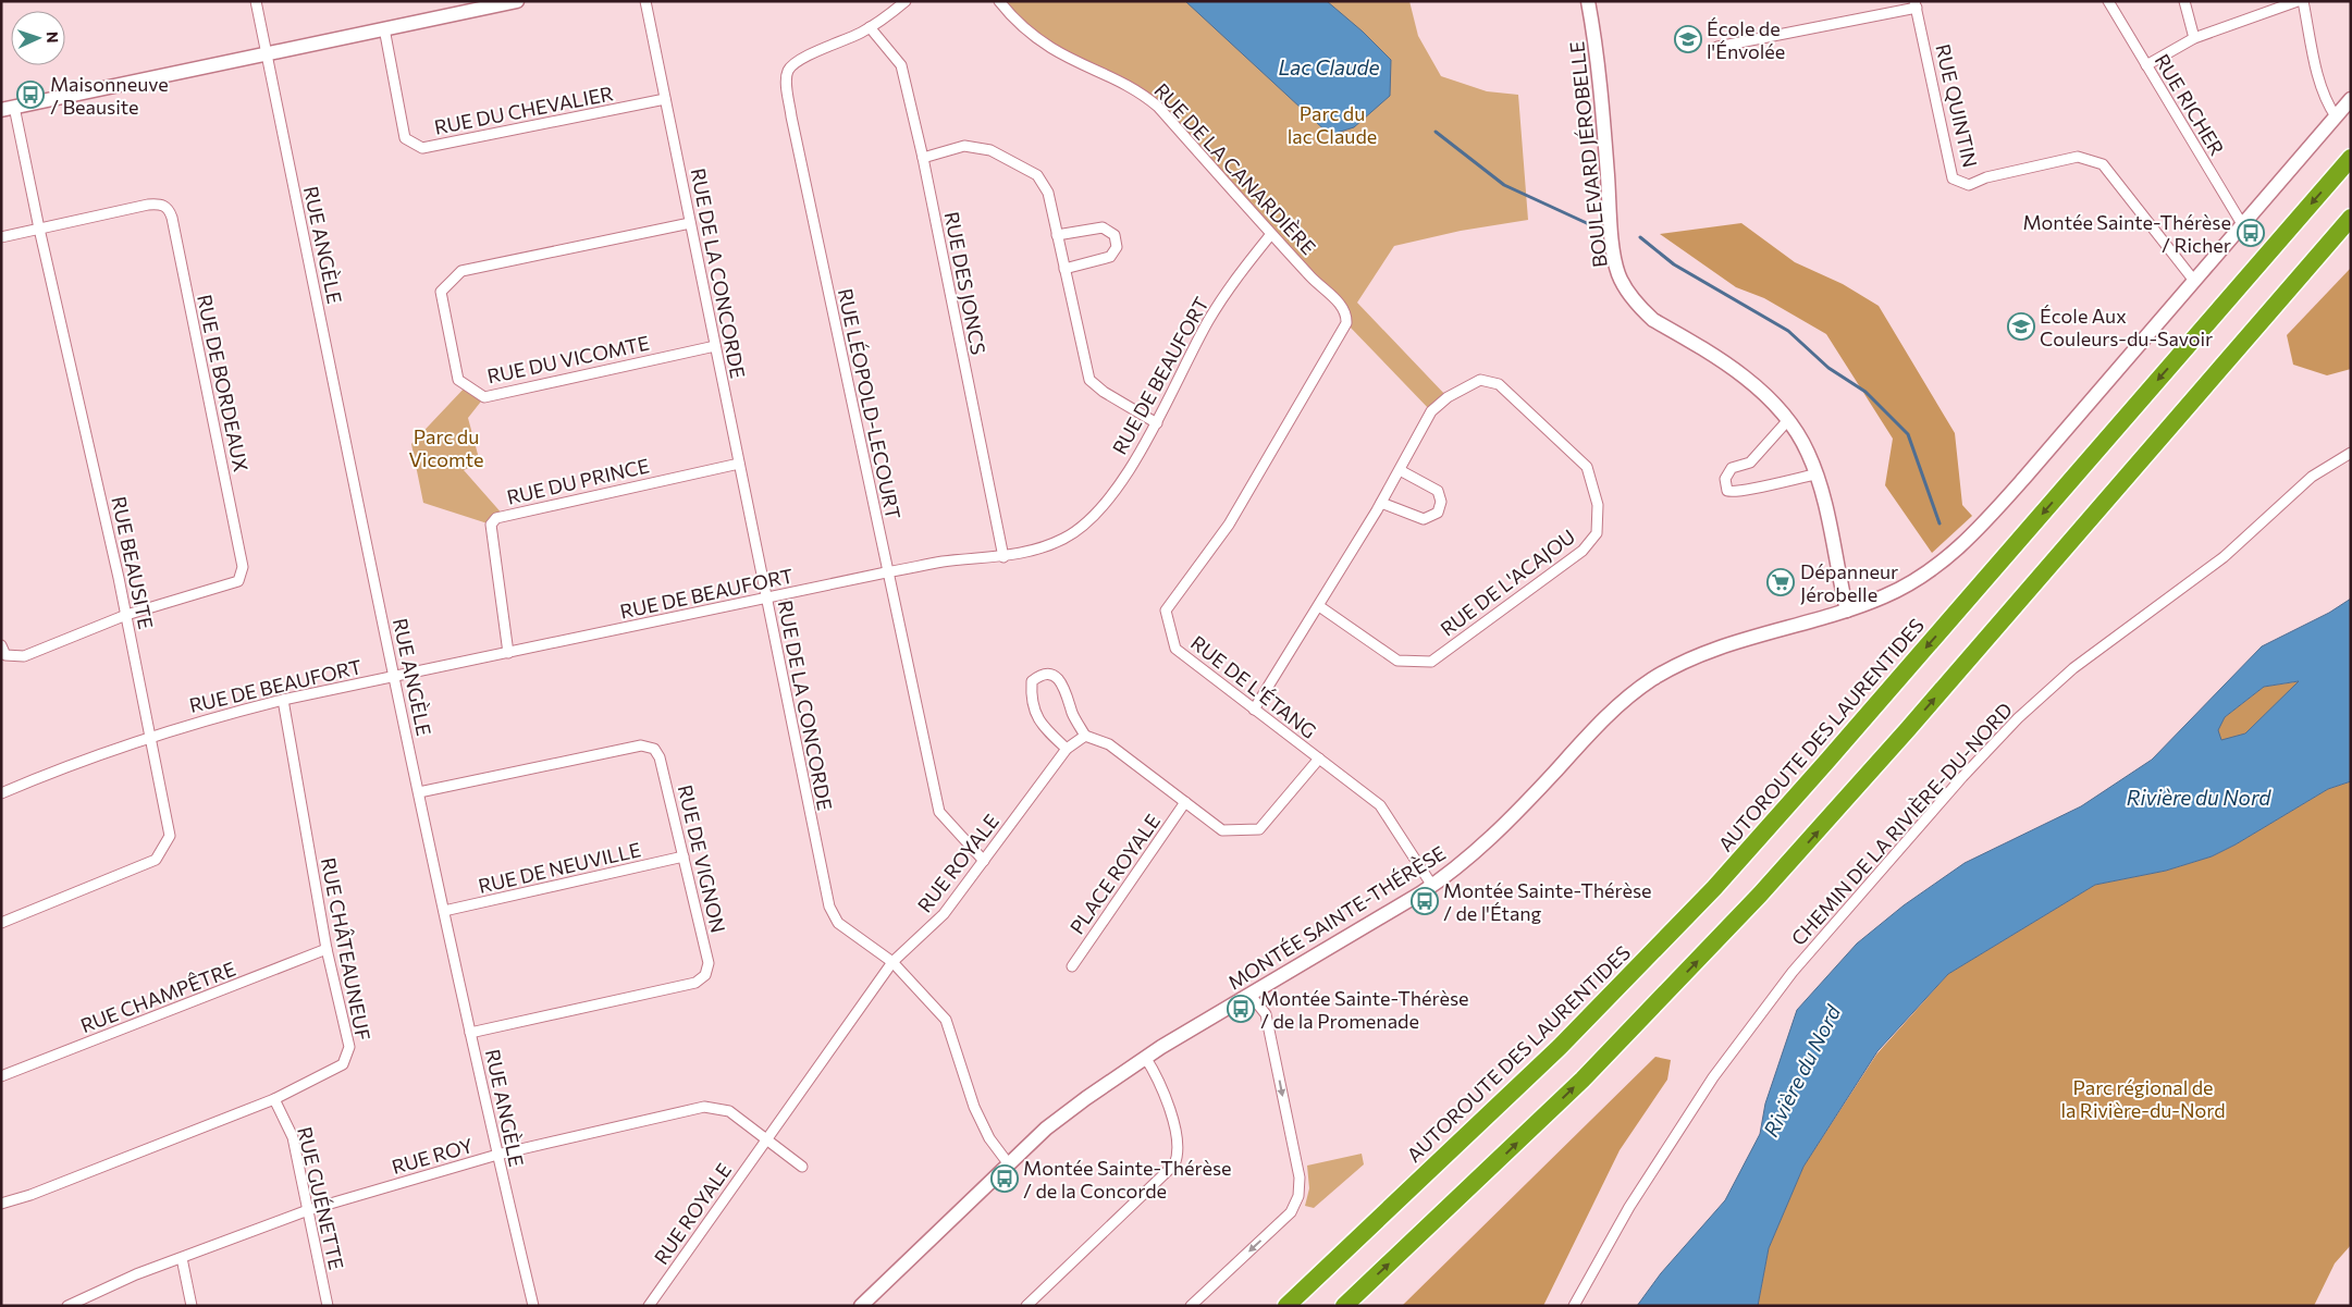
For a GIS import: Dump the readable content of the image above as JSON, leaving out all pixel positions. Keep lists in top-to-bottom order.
{
  "streets": {
    "highway": ["AUTOROUTE DES LAURENTIDES"],
    "street": [
      "RUE RICHER",
      "RUE QUINTIN",
      "RUE DU CHEVALIER",
      "BOULEVARD JÉROBELLE",
      "RUE DE LA CANARDIÈRE",
      "RUE ANGÈLE",
      "RUE DE LA CONCORDE",
      "RUE DES JONCS",
      "RUE DU VICOMTE",
      "RUE DE BEAUFORT",
      "RUE DE BORDEAUX",
      "RUE LÉOPOLD-LECOURT",
      "RUE DU PRINCE",
      "RUE BEAUSITE",
      "RUE DE L'ACAJOU",
      "RUE DE L'ÉTANG",
      "CHEMIN DE LA RIVIÈRE-DU-NORD",
      "RUE DE VIGNON",
      "RUE ROYALE",
      "RUE DE NEUVILLE",
      "PLACE ROYALE",
      "MONTÉE SAINTE-THÉRÈSE",
      "RUE CHÂTEAUNEUF",
      "RUE CHAMPÊTRE",
      "RUE ROY",
      "RUE GUÉNETTE"
    ]
  },
  "crossings": [
    ["RUE RICHER", "MONTÉE SAINTE-THÉRÈSE"],
    ["RUE QUINTIN", "MONTÉE SAINTE-THÉRÈSE"],
    ["RUE DU CHEVALIER", "RUE DE LA CONCORDE"],
    ["BOULEVARD JÉROBELLE", "MONTÉE SAINTE-THÉRÈSE"],
    ["RUE DE LA CANARDIÈRE", "RUE DE BEAUFORT"],
    ["RUE DE LA CANARDIÈRE", "RUE DE L'ÉTANG"],
    ["RUE ANGÈLE", "RUE DE BEAUFORT"],
    ["RUE ANGÈLE", "RUE DE VIGNON"],
    ["RUE ANGÈLE", "RUE DE NEUVILLE"],
    ["RUE ANGÈLE", "RUE ROY"],
    ["RUE DE LA CONCORDE", "RUE DU VICOMTE"],
    ["RUE DE LA CONCORDE", "RUE DE BEAUFORT"],
    ["RUE DE LA CONCORDE", "RUE DU PRINCE"],
    ["RUE DE LA CONCORDE", "RUE ROYALE"],
    ["RUE DE LA CONCORDE", "MONTÉE SAINTE-THÉRÈSE"],
    ["RUE DES JONCS", "RUE DE BEAUFORT"],
    ["RUE DES JONCS", "RUE LÉOPOLD-LECOURT"],
    ["RUE DE BEAUFORT", "RUE LÉOPOLD-LECOURT"],
    ["RUE DE BEAUFORT", "RUE DU PRINCE"],
    ["RUE DE BEAUFORT", "RUE BEAUSITE"],
    ["RUE DE BEAUFORT", "RUE CHÂTEAUNEUF"],
    ["RUE DE BORDEAUX", "RUE BEAUSITE"],
    ["RUE LÉOPOLD-LECOURT", "RUE ROYALE"],
    ["RUE DE L'ACAJOU", "RUE DE L'ÉTANG"],
    ["RUE DE L'ÉTANG", "MONTÉE SAINTE-THÉRÈSE"],
    ["RUE DE VIGNON", "RUE DE NEUVILLE"],
    ["RUE ROYALE", "RUE ROY"],
    ["RUE CHÂTEAUNEUF", "RUE CHAMPÊTRE"],
    ["RUE CHÂTEAUNEUF", "RUE GUÉNETTE"],
    ["RUE ROY", "RUE GUÉNETTE"]
  ],
  "water": ["Lac Claude", "Rivière du Nord"],
  "parks": ["Parc du lac Claude", "Parc du Vicomte", "Parc régional de la Rivière-du-Nord"],
  "places": {
    "school or university": ["École de l'Énvolée", "École Aux Couleurs-du-Savoir"],
    "bus stop": [
      "Maisonneuve / Beausite",
      "Montée Sainte-Thérèse / Richer",
      "Montée Sainte-Thérèse / de l'Étang",
      "Montée Sainte-Thérèse / de la Promenade",
      "Montée Sainte-Thérèse / de la Concorde"
    ],
    "supermarket": ["Dépanneur Jérobelle"]
  },
  "north": "right"
}
